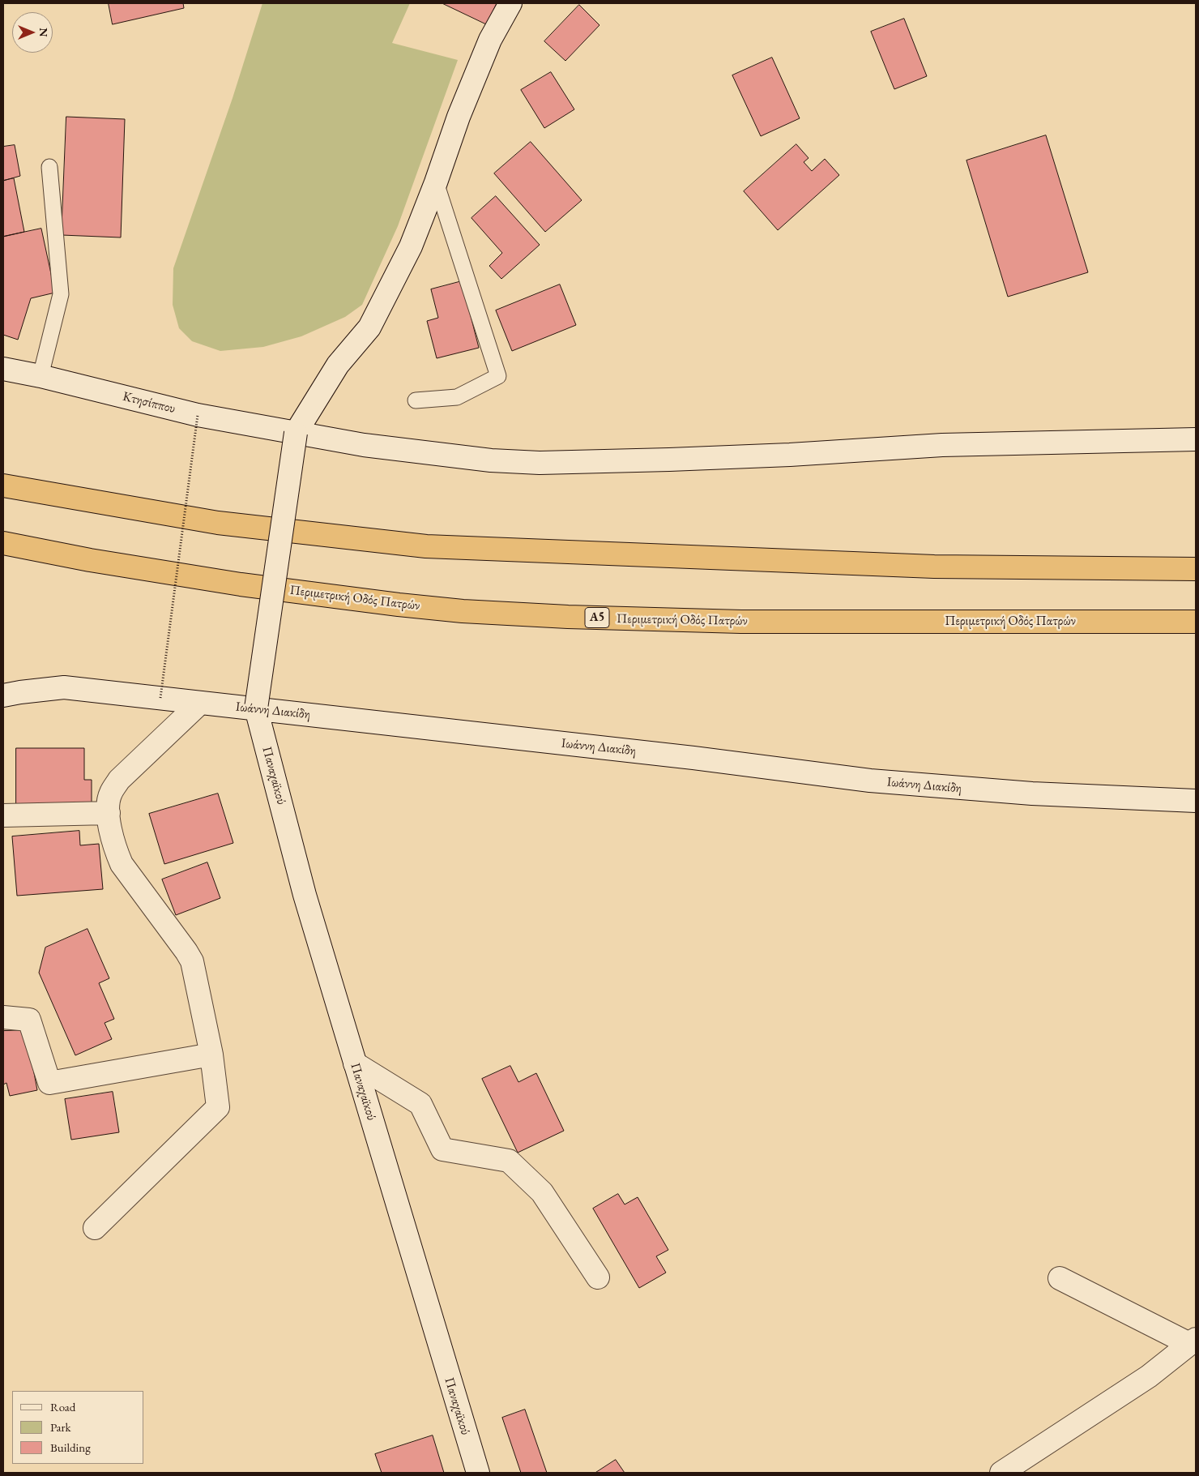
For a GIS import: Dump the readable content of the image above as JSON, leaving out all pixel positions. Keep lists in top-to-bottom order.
{
  "streets": {
    "highway": ["Περιμετρική Οδός Πατρών", "Α5"],
    "street": ["Κτησίππου", "Ιωάννη Διακίδη", "Παναχαϊκού"]
  },
  "crossings": [
    ["Ιωάννη Διακίδη", "Παναχαϊκού"]
  ],
  "legend": ["Road", "Park", "Building"],
  "north": "right"
}
